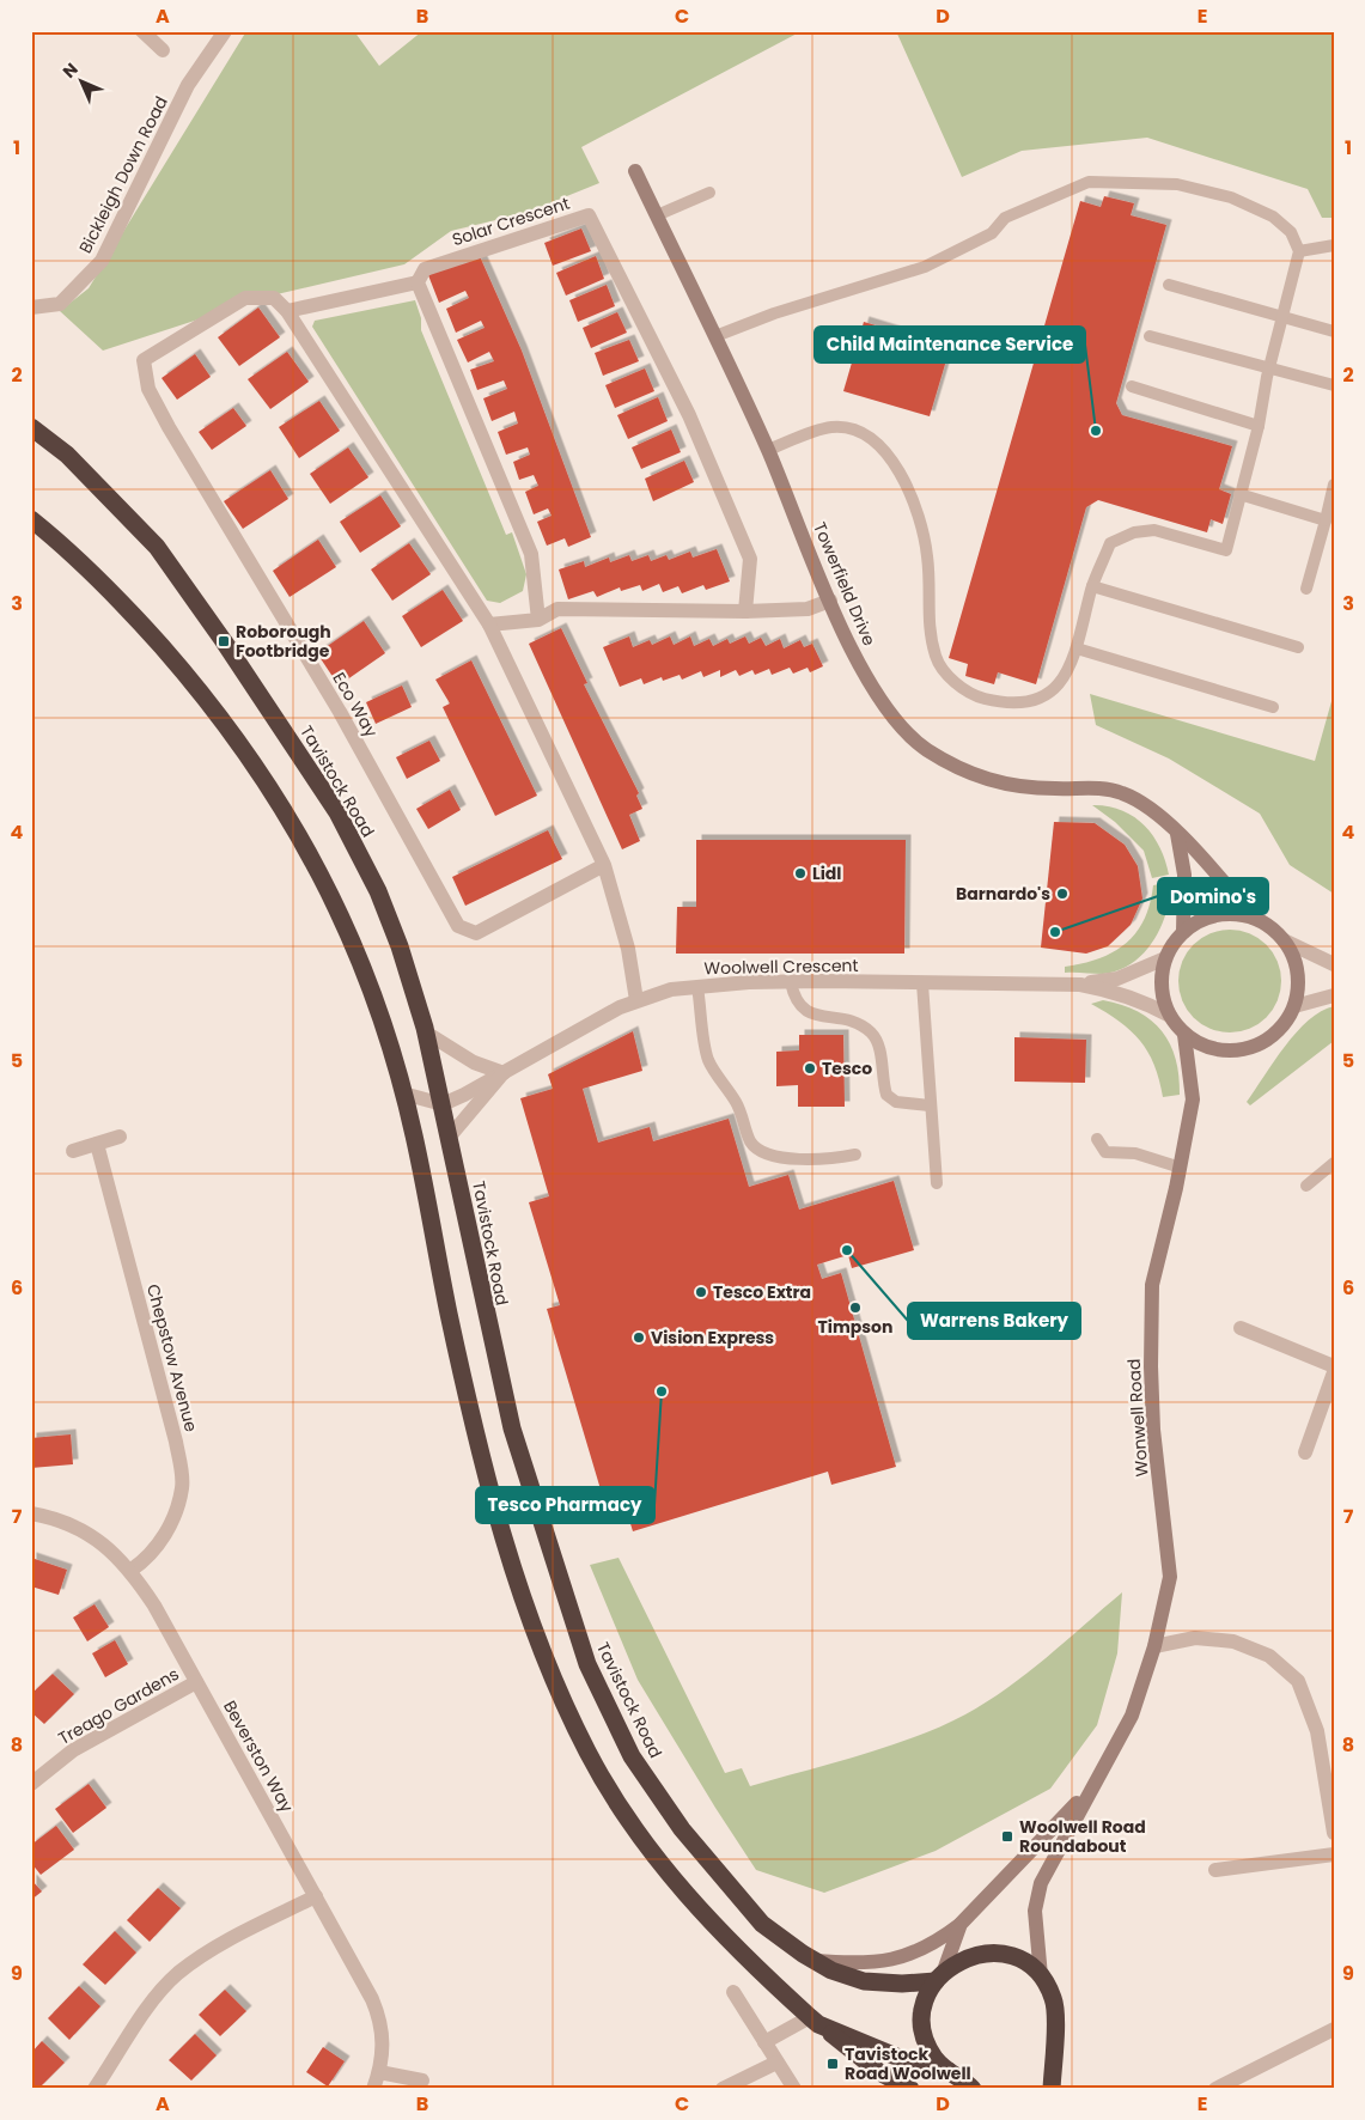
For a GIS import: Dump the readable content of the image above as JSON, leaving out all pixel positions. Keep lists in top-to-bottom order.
{
  "streets": {
    "highway": ["Tavistock Road"],
    "street": [
      "Bickleigh Down Road",
      "Solar Crescent",
      "Towerfield Drive",
      "Eco Way",
      "Woolwell Crescent",
      "Chepstow Avenue",
      "Wonwell Road",
      "Treago Gardens",
      "Beverston Way"
    ]
  },
  "crossings": [
    ["Towerfield Drive", "Woolwell Crescent"],
    ["Towerfield Drive", "Wonwell Road"],
    ["Tavistock Road", "Woolwell Crescent"],
    ["Tavistock Road", "Wonwell Road"],
    ["Woolwell Crescent", "Wonwell Road"],
    ["Chepstow Avenue", "Beverston Way"],
    ["Treago Gardens", "Beverston Way"]
  ],
  "places": {
    "other": [
      "Child Maintenance Service",
      "Lidl",
      "Barnardo's",
      "Domino's",
      "Tesco",
      "Warrens Bakery",
      "Tesco Extra",
      "Timpson",
      "Vision Express",
      "Tesco Pharmacy"
    ],
    "transit": ["Roborough Footbridge", "Woolwell Road Roundabout", "Tavistock Road Woolwell"]
  },
  "north": "top left",
  "grid": {
    "columns": [
      "A",
      "B",
      "C",
      "D",
      "E"
    ],
    "rows": [
      "1",
      "2",
      "3",
      "4",
      "5",
      "6",
      "7",
      "8",
      "9"
    ]
  }
}
